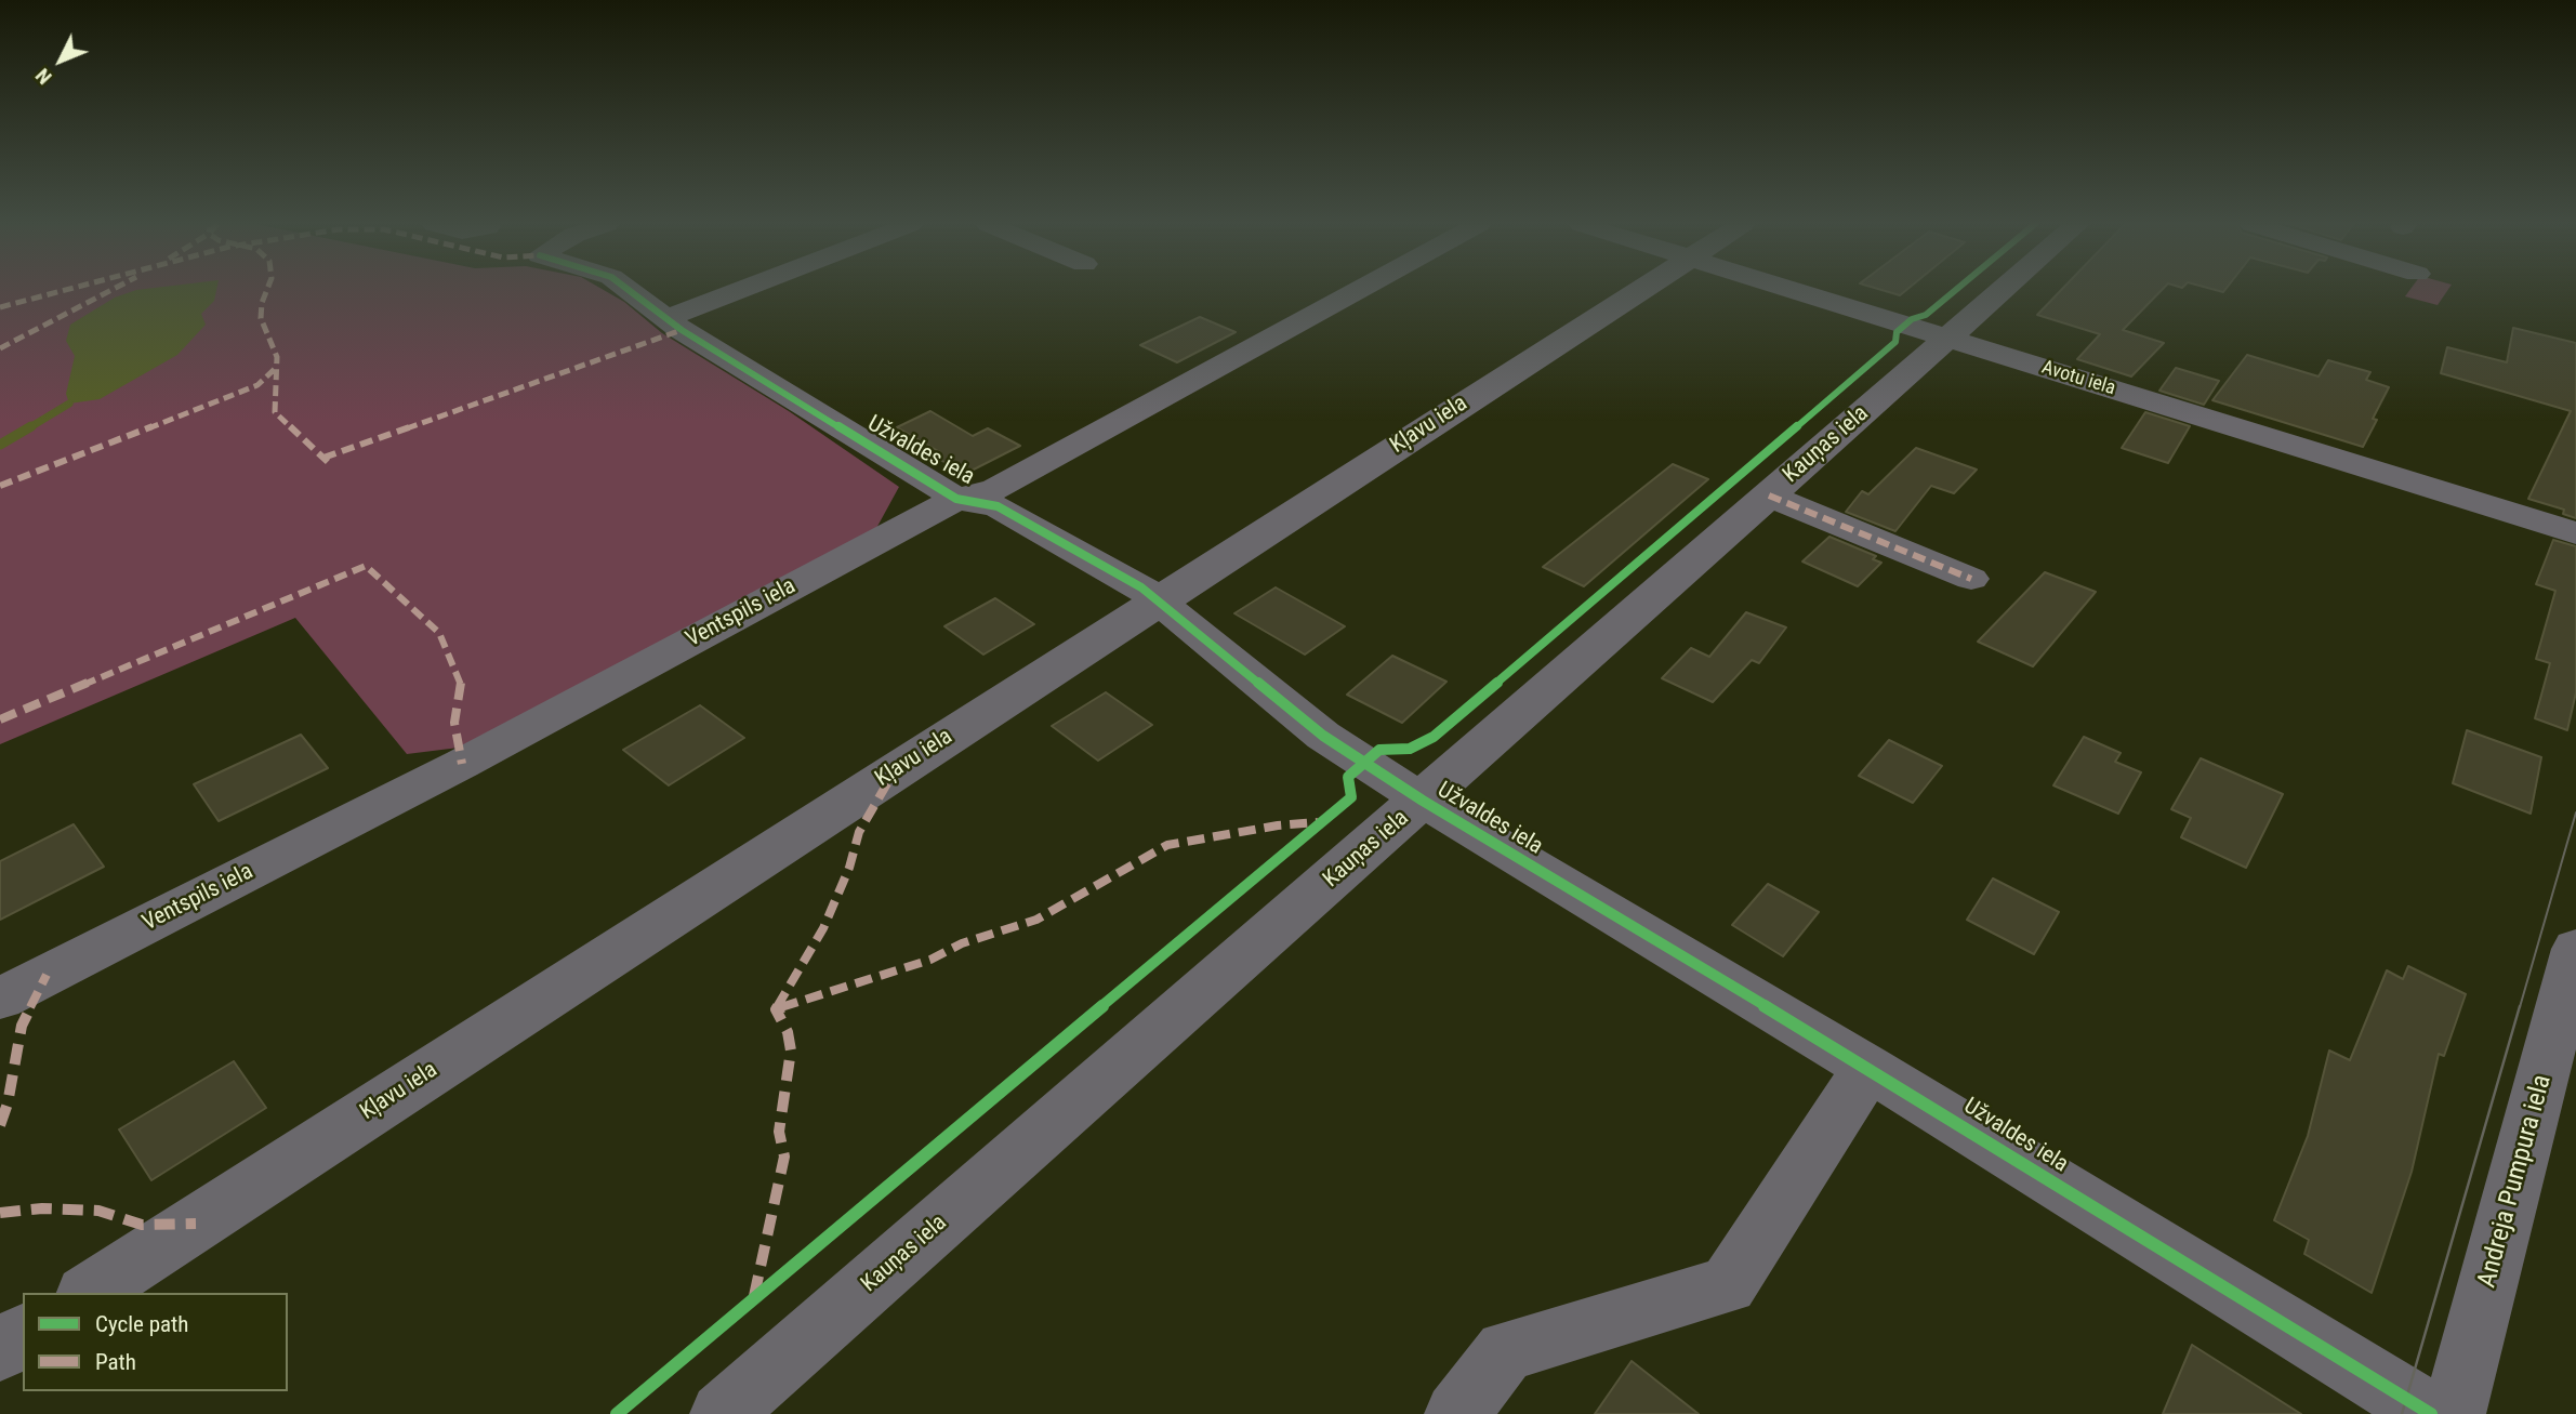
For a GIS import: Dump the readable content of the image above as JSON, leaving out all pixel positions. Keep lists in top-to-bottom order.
{
  "streets": {
    "street": [
      "Avotu iela",
      "Kļavu iela",
      "Kauņas iela",
      "Užvaldes iela",
      "Ventspils iela",
      "Andreja Pumpura iela"
    ]
  },
  "crossings": [
    ["Avotu iela", "Kauņas iela"],
    ["Kļavu iela", "Užvaldes iela"],
    ["Kauņas iela", "Užvaldes iela"],
    ["Užvaldes iela", "Ventspils iela"]
  ],
  "legend": ["Cycle path", "Path"],
  "north": "bottom left"
}
